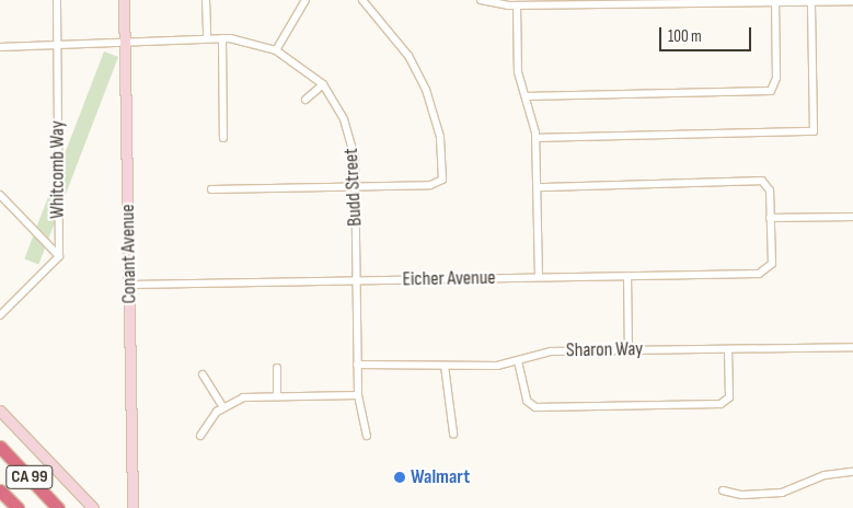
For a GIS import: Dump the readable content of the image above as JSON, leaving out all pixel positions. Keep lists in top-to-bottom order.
{
  "streets": {
    "highway": ["CA 99"],
    "street": [
      "Whitcomb Way",
      "Budd Street",
      "Conant Avenue",
      "Eicher Avenue",
      "Sharon Way"
    ]
  },
  "crossings": [
    ["Whitcomb Way", "Budd Street"],
    ["Budd Street", "Conant Avenue"],
    ["Budd Street", "Eicher Avenue"],
    ["Budd Street", "Sharon Way"],
    ["Conant Avenue", "Eicher Avenue"]
  ],
  "places": ["Walmart"],
  "scale_bar": "100 m"
}
